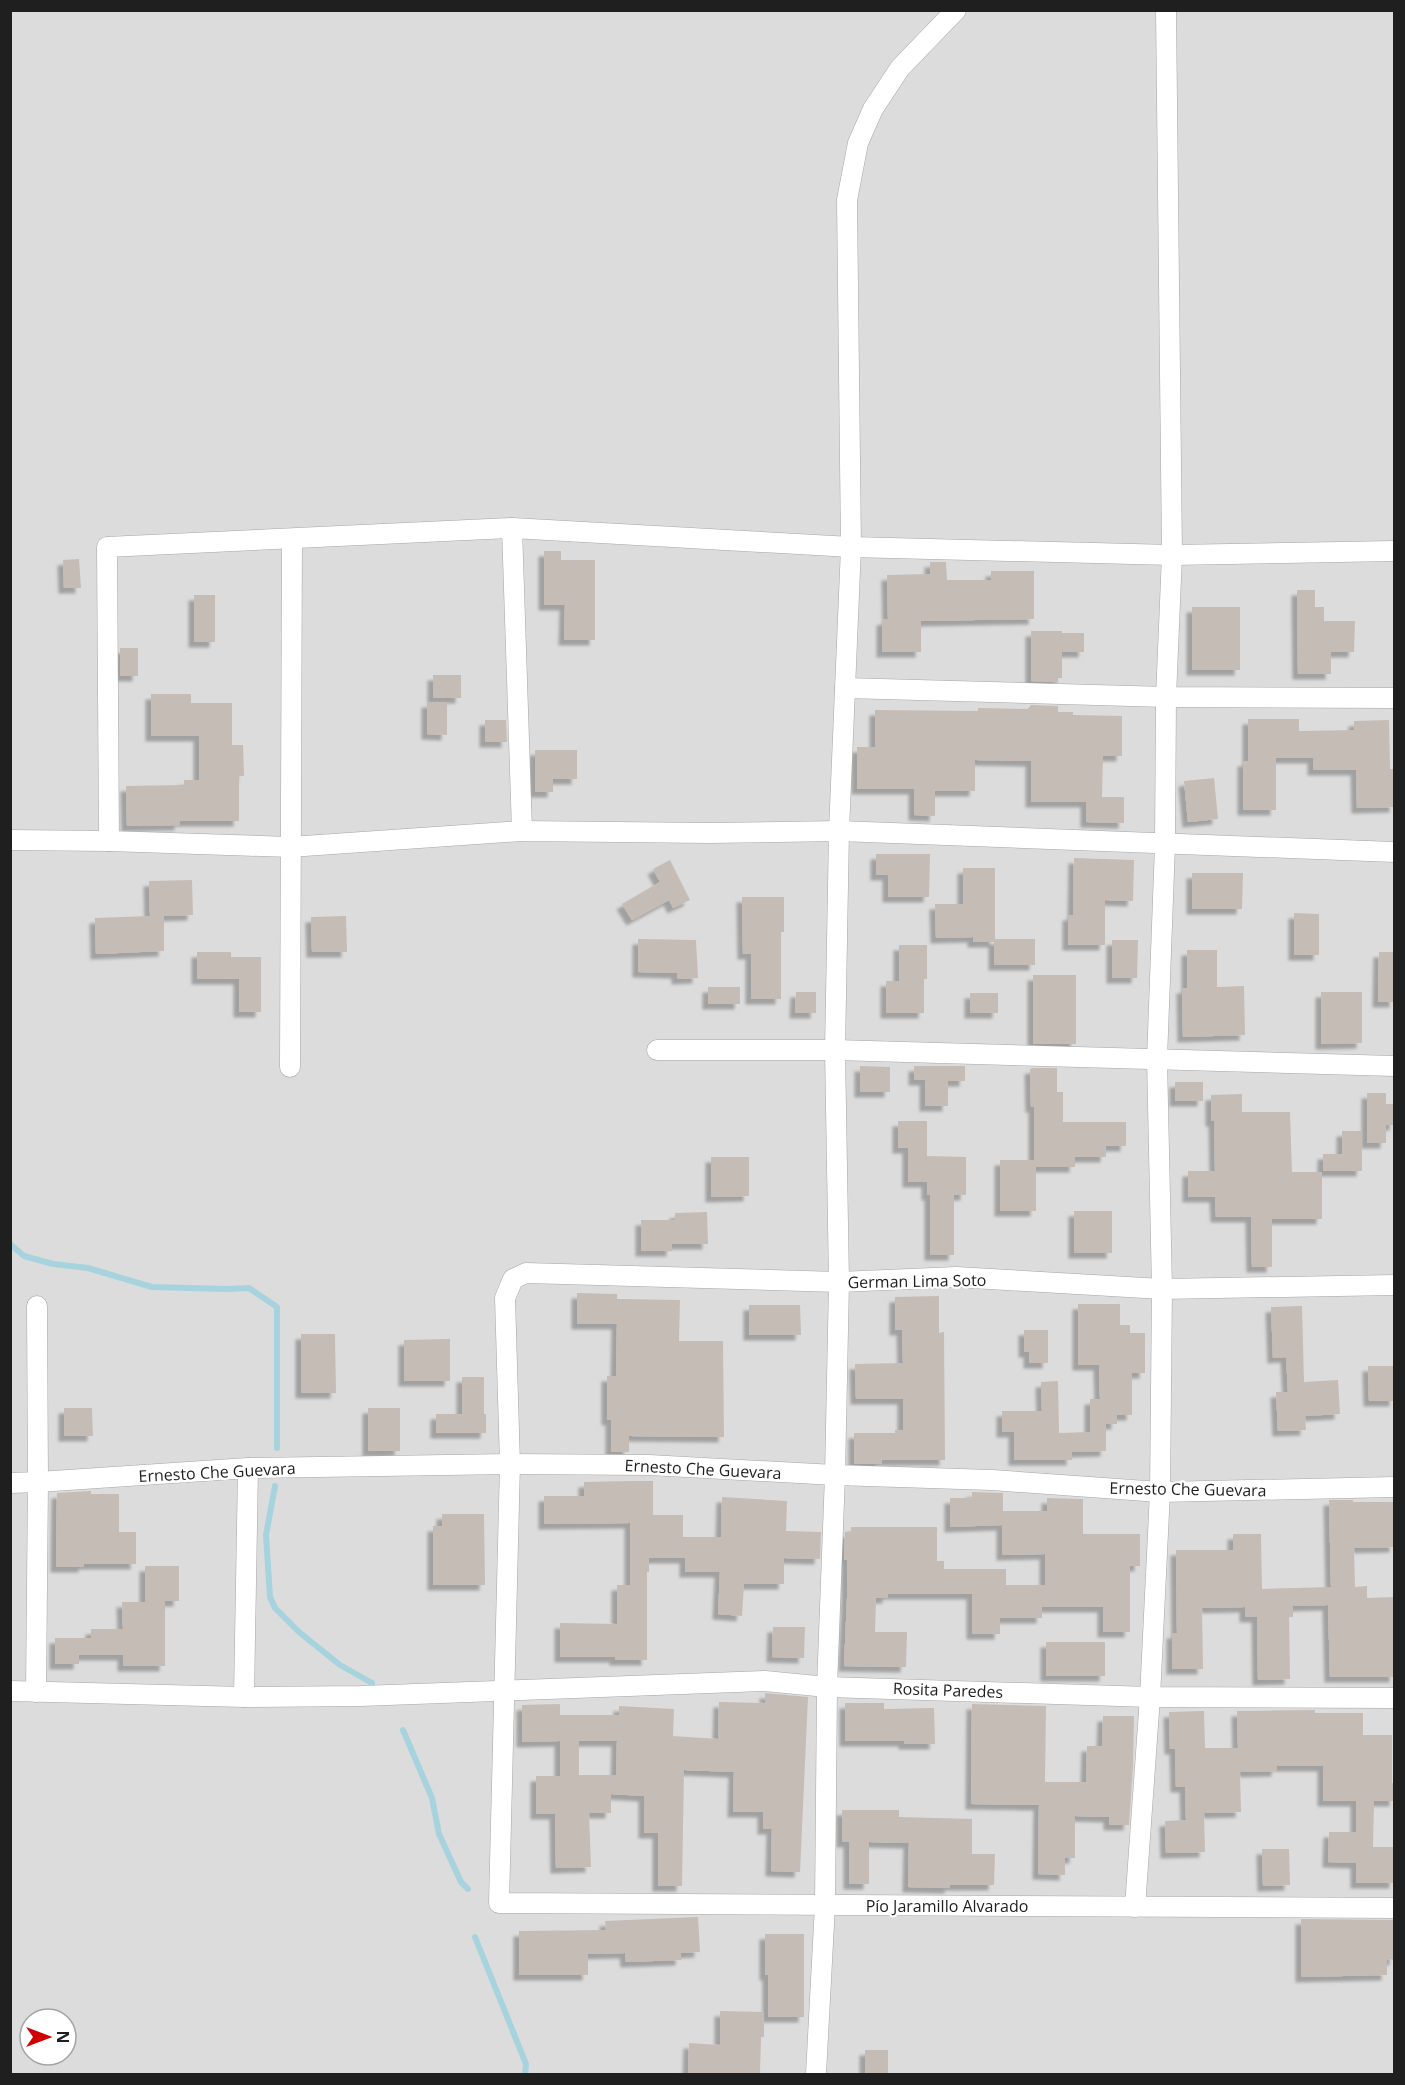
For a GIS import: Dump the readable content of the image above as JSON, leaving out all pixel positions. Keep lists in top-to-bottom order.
{
  "streets": {
    "street": [
      "German Lima Soto",
      "Ernesto Che Guevara",
      "Rosita Paredes",
      "Pío Jaramillo Alvarado"
    ]
  },
  "crossings": [
    ["German Lima Soto", "Ernesto Che Guevara"],
    ["Rosita Paredes", "Pío Jaramillo Alvarado"]
  ],
  "north": "right"
}
